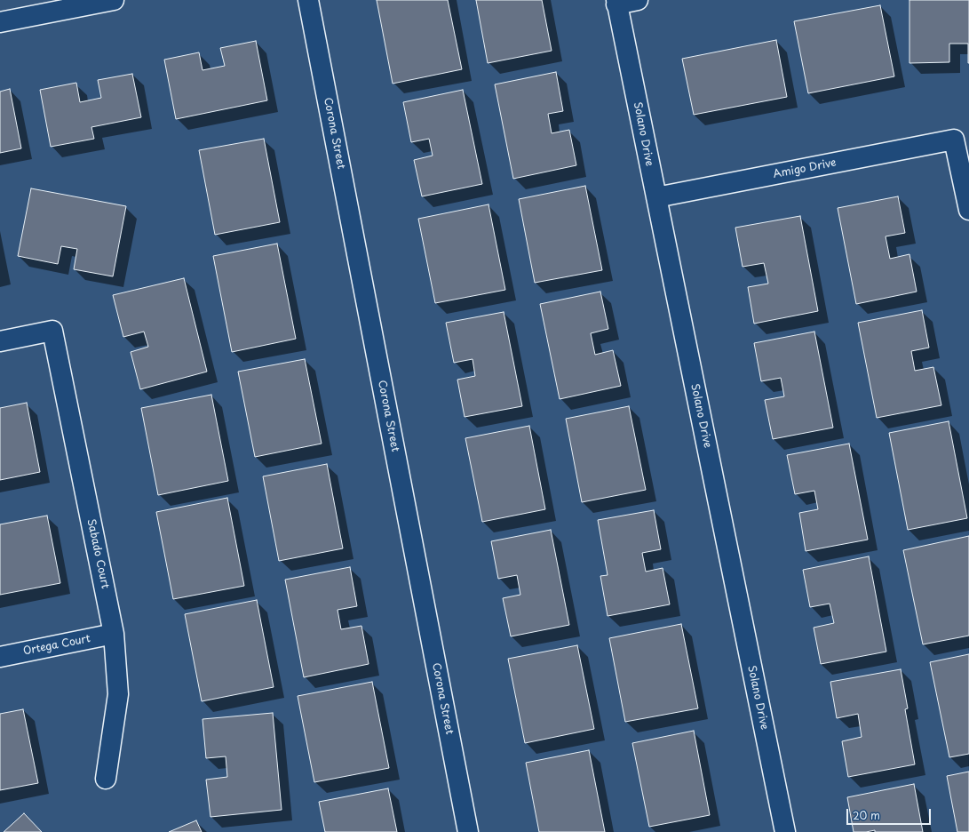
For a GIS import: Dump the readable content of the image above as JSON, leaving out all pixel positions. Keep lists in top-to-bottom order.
{
  "streets": {
    "street": [
      "Corona Street",
      "Solano Drive",
      "Amigo Drive",
      "Sabado Court",
      "Ortega Court"
    ]
  },
  "crossings": [
    ["Solano Drive", "Amigo Drive"],
    ["Sabado Court", "Ortega Court"]
  ],
  "scale_bar": "20 m"
}
